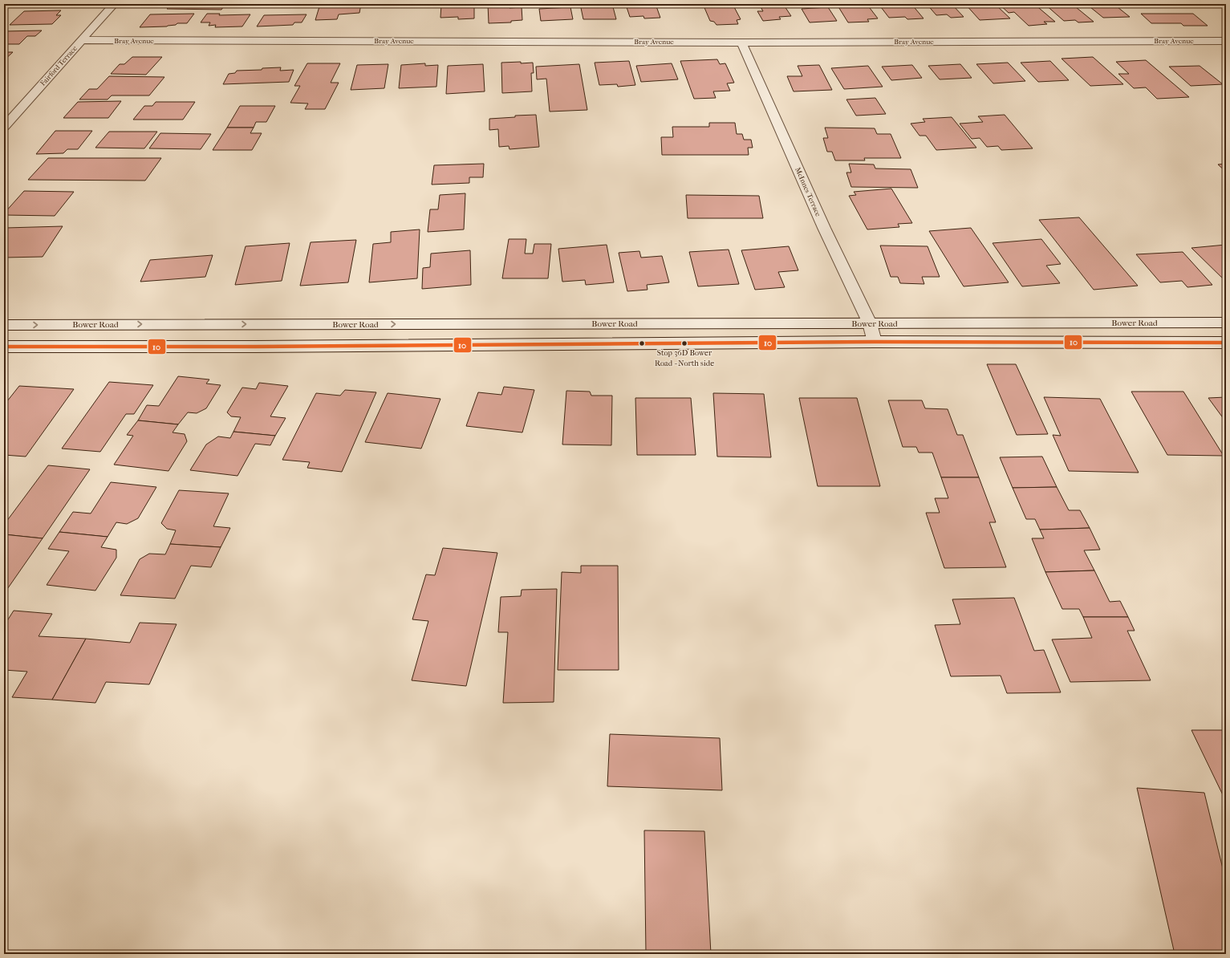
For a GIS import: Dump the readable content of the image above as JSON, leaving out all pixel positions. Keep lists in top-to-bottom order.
{
  "streets": {
    "street": [
      "Bray Avenue",
      "Fairford Terrace",
      "McInnes Terrace",
      "Bower Road"
    ]
  },
  "crossings": [
    ["Bray Avenue", "Fairford Terrace"],
    ["Bray Avenue", "McInnes Terrace"],
    ["McInnes Terrace", "Bower Road"]
  ],
  "places": ["Stop 36D Bower Road - North side"],
  "lines": ["transit line 10"]
}
